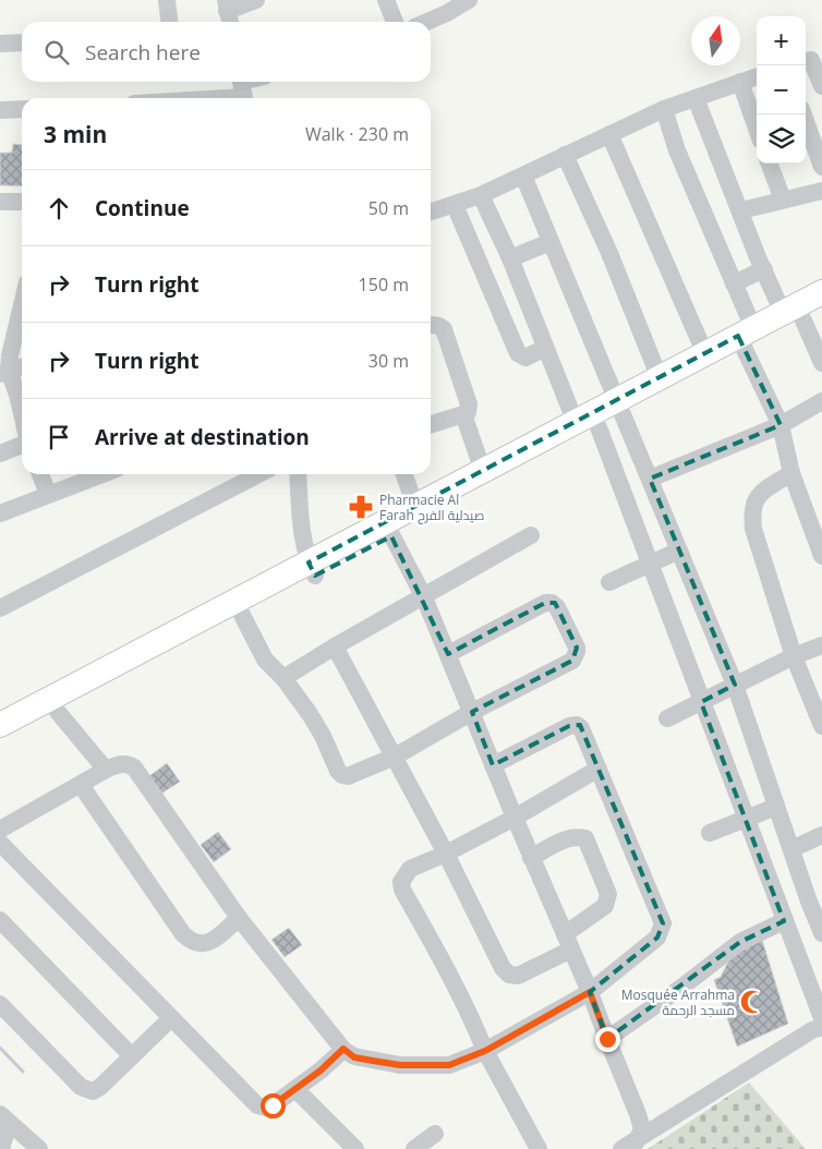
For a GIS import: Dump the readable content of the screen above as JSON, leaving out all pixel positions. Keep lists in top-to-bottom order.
{
  "places": {
    "pharmacy": ["Pharmacie Al Farah صيدلية الفرح"],
    "mosque": ["Mosquée Arrahma مسجد الرحمة"]
  },
  "north": "top",
  "page": {
    "map_buttons": ["+", "−"],
    "search": "Search here",
    "heading": ["3 min", "Walk · 230 m"],
    "list": [
      ["Continue", "50 m"],
      ["Turn right", "150 m"],
      ["Turn right", "30 m"],
      "Arrive at destination"
    ]
  }
}
